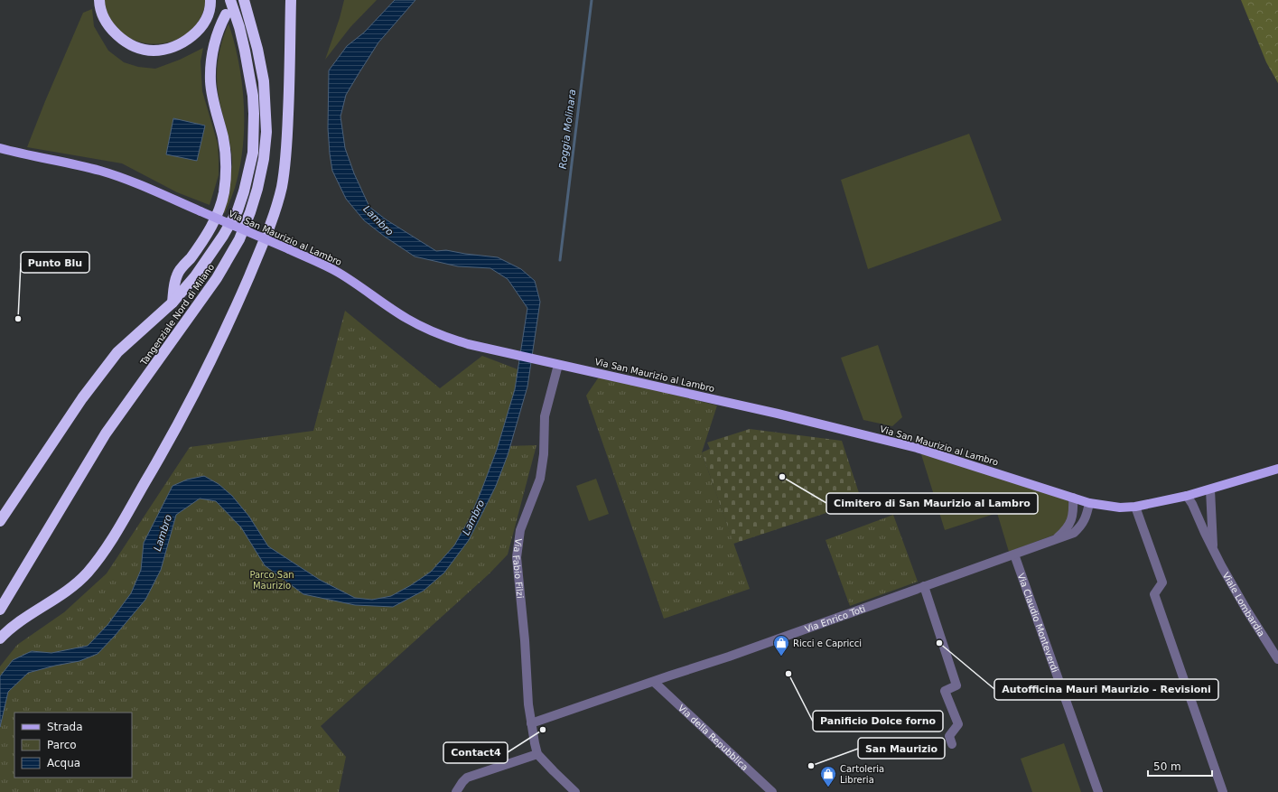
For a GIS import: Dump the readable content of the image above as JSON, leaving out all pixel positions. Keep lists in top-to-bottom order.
{
  "streets": {
    "highway": ["Tangenziale Nord di Milano"],
    "main road": ["Via San Maurizio al Lambro"],
    "street": [
      "Via Fabio Filzi",
      "Viale Lombardia",
      "Via Enrico Toti",
      "Via Claudio Monteverdi",
      "Via della Repubblica"
    ]
  },
  "crossings": [
    ["Via San Maurizio al Lambro", "Via Fabio Filzi"],
    ["Via San Maurizio al Lambro", "Viale Lombardia"],
    ["Via San Maurizio al Lambro", "Via Enrico Toti"],
    ["Via Fabio Filzi", "Via Enrico Toti"],
    ["Via Enrico Toti", "Via Claudio Monteverdi"],
    ["Via Enrico Toti", "Via della Repubblica"]
  ],
  "water": ["Roggia Molinara", "Lambro"],
  "parks": ["Parco San Maurizio"],
  "places": {
    "other": [
      "Punto Blu",
      "Cimitero di San Maurizio al Lambro",
      "Autofficina Mauri Maurizio - Revisioni",
      "Panificio Dolce forno",
      "Contact4",
      "San Maurizio"
    ],
    "shop": ["Ricci e Capricci", "Cartoleria Libreria"]
  },
  "legend": ["Strada", "Parco", "Acqua"],
  "scale_bar": "50 m"
}
